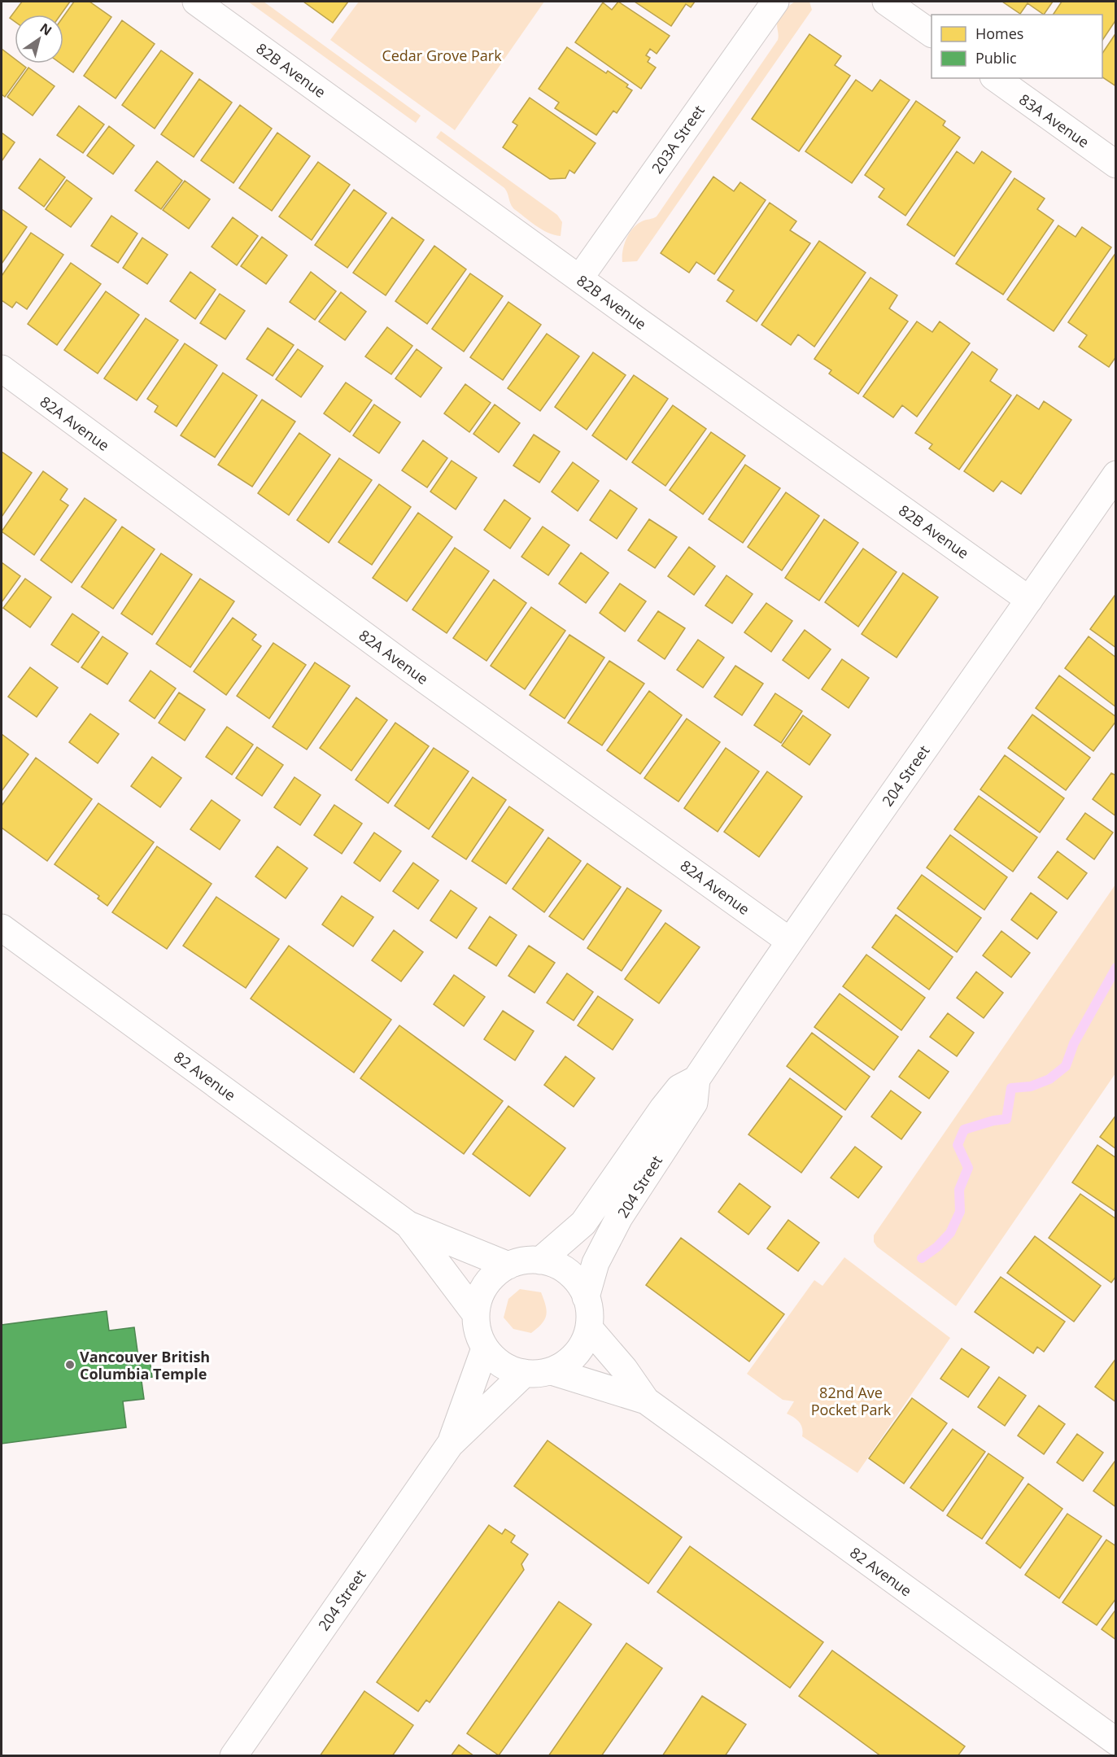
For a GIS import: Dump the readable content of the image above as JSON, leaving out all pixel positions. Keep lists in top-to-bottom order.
{
  "streets": {
    "street": [
      "82B Avenue",
      "83A Avenue",
      "203A Street",
      "82A Avenue",
      "204 Street",
      "82 Avenue"
    ]
  },
  "crossings": [
    ["82B Avenue", "203A Street"],
    ["82B Avenue", "204 Street"],
    ["82A Avenue", "204 Street"],
    ["204 Street", "82 Avenue"]
  ],
  "parks": ["Cedar Grove Park", "82nd Ave Pocket Park"],
  "places": ["Vancouver British Columbia Temple"],
  "legend": ["Homes", "Public"],
  "north": "top right"
}
